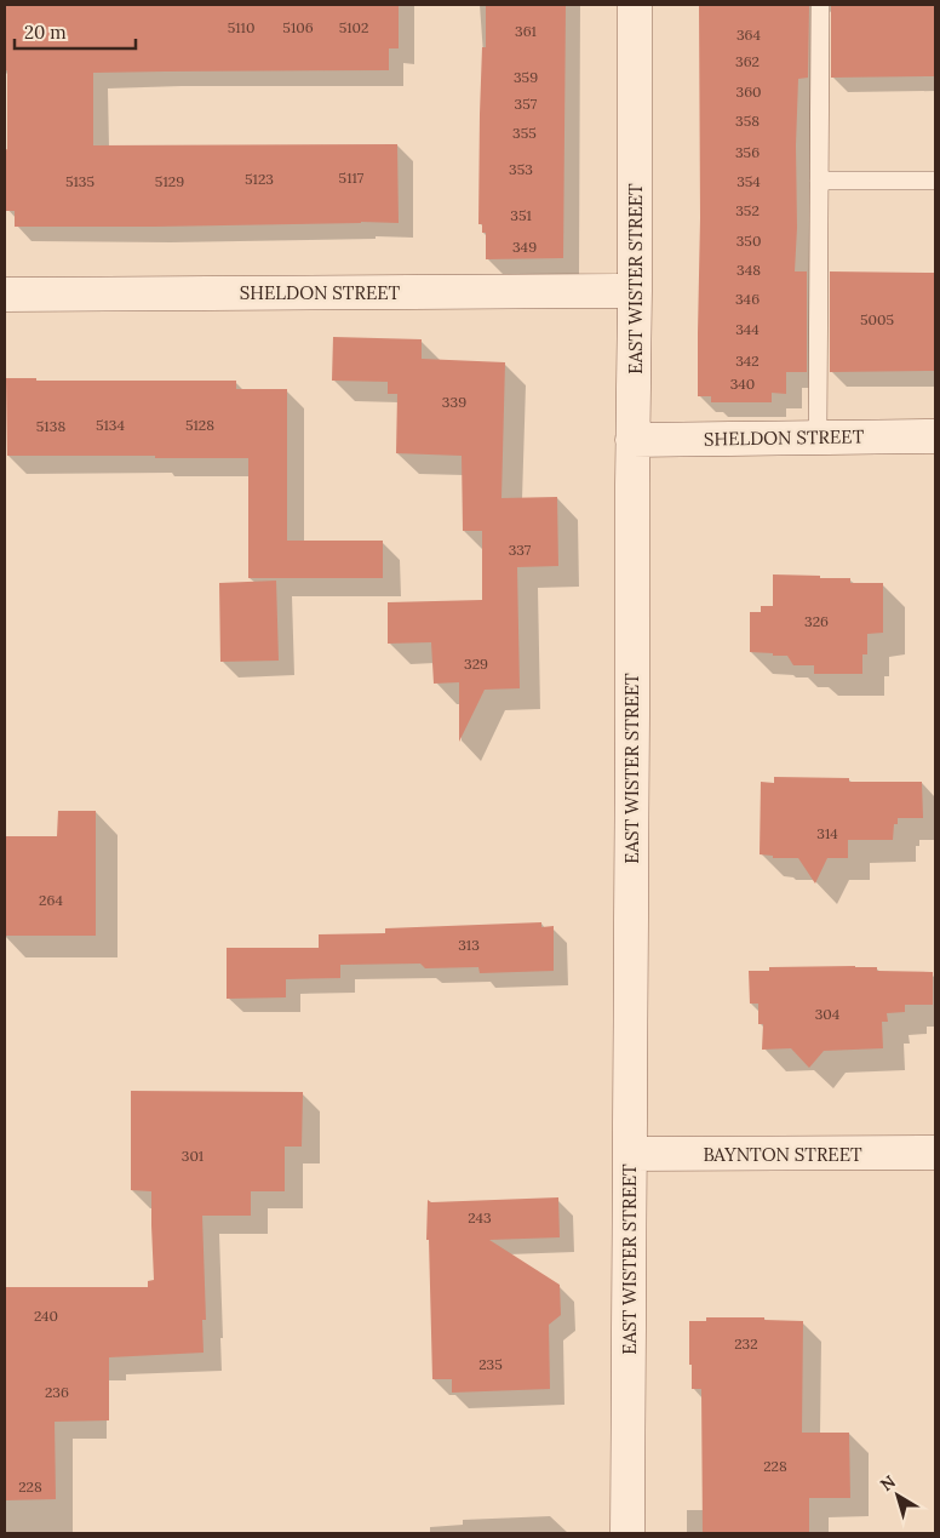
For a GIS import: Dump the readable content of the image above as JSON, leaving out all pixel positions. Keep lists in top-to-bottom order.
{
  "streets": {
    "street": ["EAST WISTER STREET", "SHELDON STREET", "BAYNTON STREET"]
  },
  "crossings": [
    ["EAST WISTER STREET", "SHELDON STREET"],
    ["EAST WISTER STREET", "BAYNTON STREET"]
  ],
  "house_numbers": [
    "5110",
    "5106",
    "5102",
    "361",
    "364",
    "362",
    "359",
    "360",
    "357",
    "358",
    "355",
    "356",
    "353",
    "5117",
    "5123",
    "5135",
    "5129",
    "354",
    "352",
    "351",
    "350",
    "349",
    "348",
    "346",
    "5005",
    "344",
    "342",
    "340",
    "339",
    "5134",
    "5128",
    "5138",
    "337",
    "326",
    "329",
    "314",
    "264",
    "313",
    "304",
    "301",
    "243",
    "240",
    "232",
    "235",
    "236",
    "228",
    "228"
  ],
  "scale_bar": "20 m",
  "north": "top left"
}
